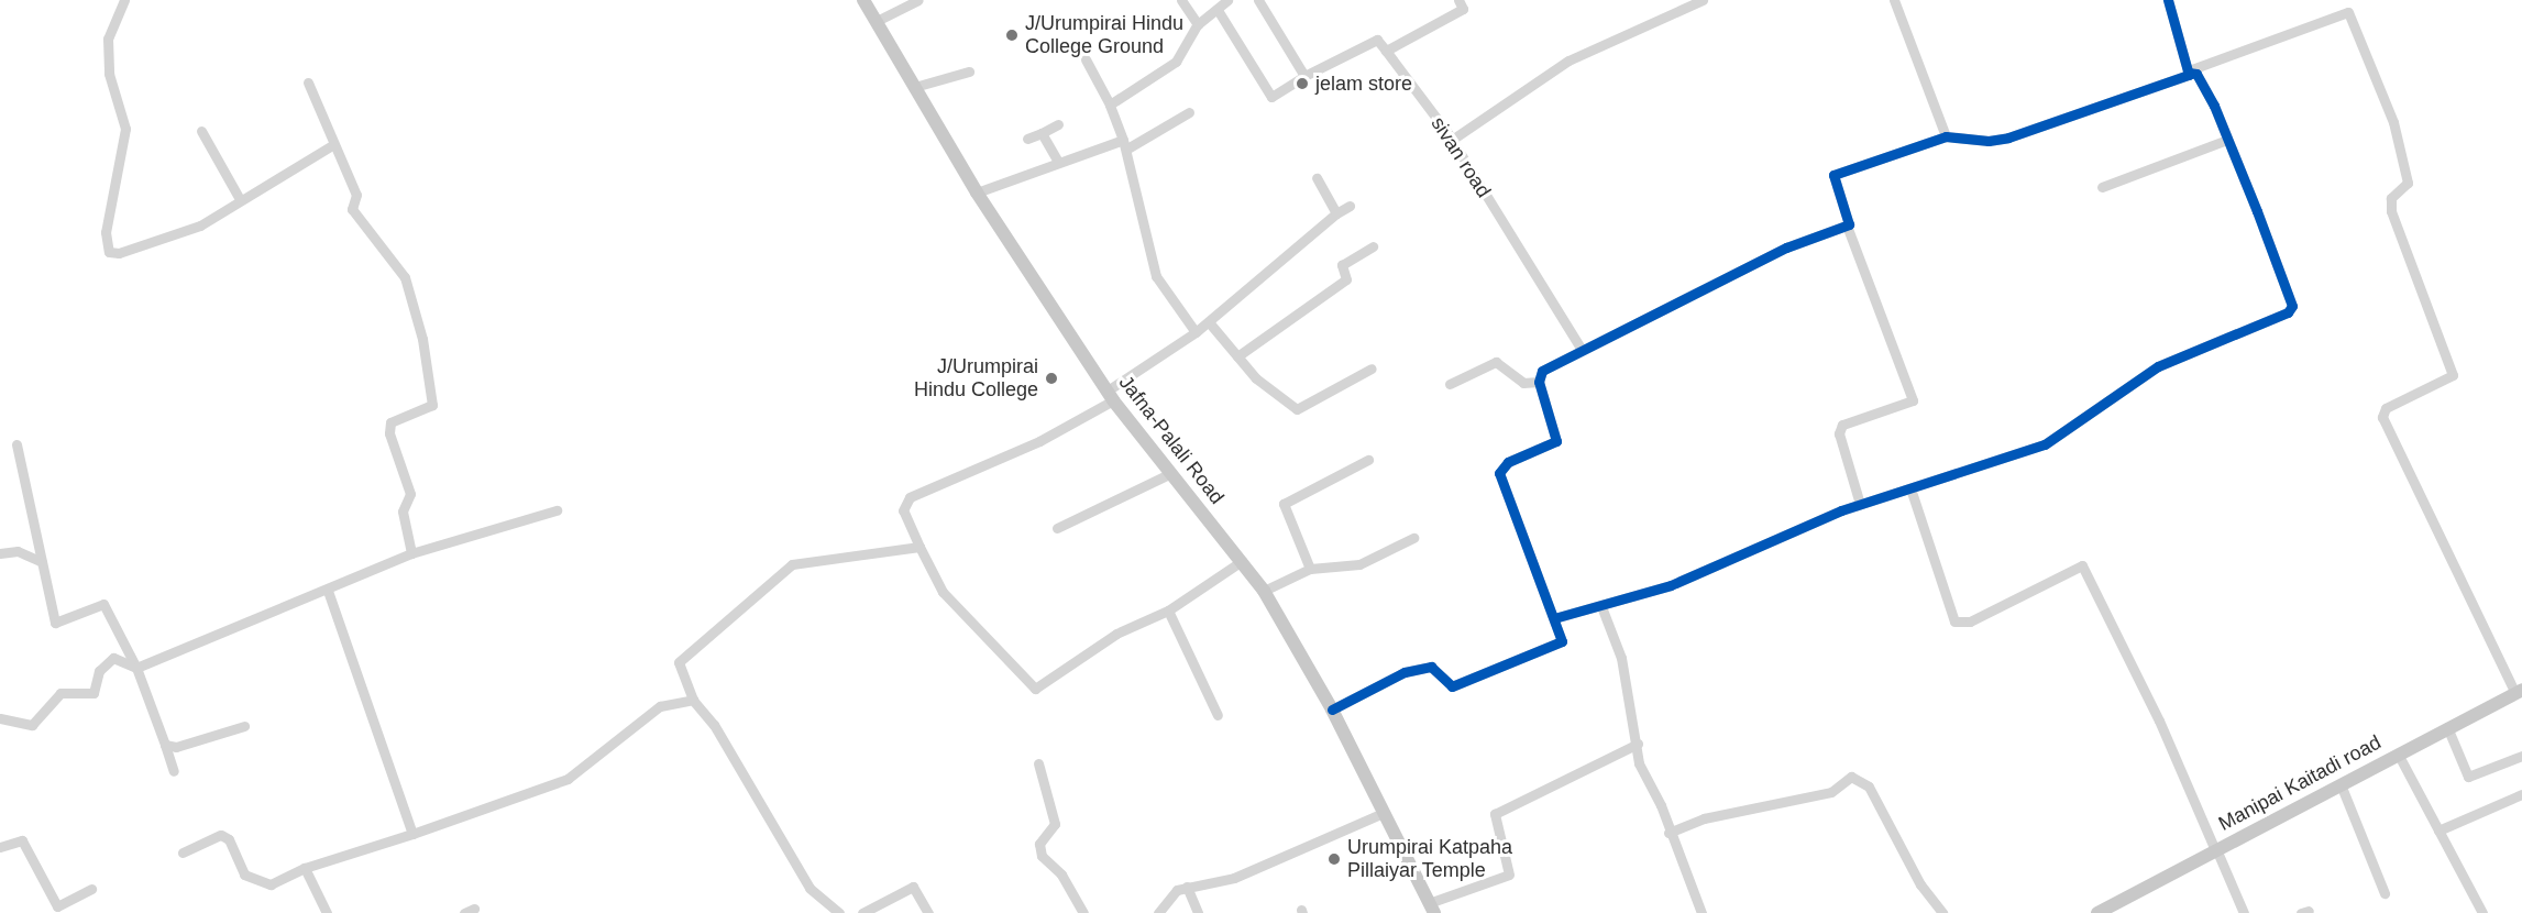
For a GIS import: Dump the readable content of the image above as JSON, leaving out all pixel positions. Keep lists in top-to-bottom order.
{
  "streets": {
    "main road": ["Jafna-Palali Road", "Manipai Kaitadi road"],
    "street": ["sivan road"]
  },
  "places": [
    "J/Urumpirai Hindu College Ground",
    "jelam store",
    "J/Urumpirai Hindu College",
    "Urumpirai Katpaha Pillaiyar Temple"
  ]
}
